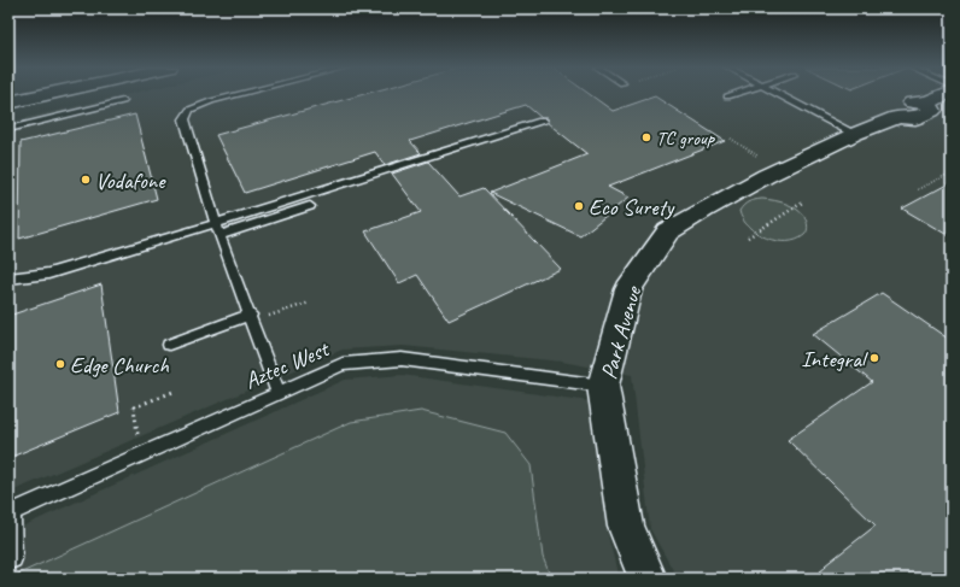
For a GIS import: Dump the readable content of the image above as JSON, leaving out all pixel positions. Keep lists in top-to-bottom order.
{
  "streets": {
    "main road": ["Park Avenue"],
    "lane": ["Aztec West"]
  },
  "crossings": [
    ["Park Avenue", "Aztec West"]
  ],
  "places": [
    "TC group",
    "Vodafone",
    "Eco Surety",
    "Integral",
    "Edge Church"
  ]
}
